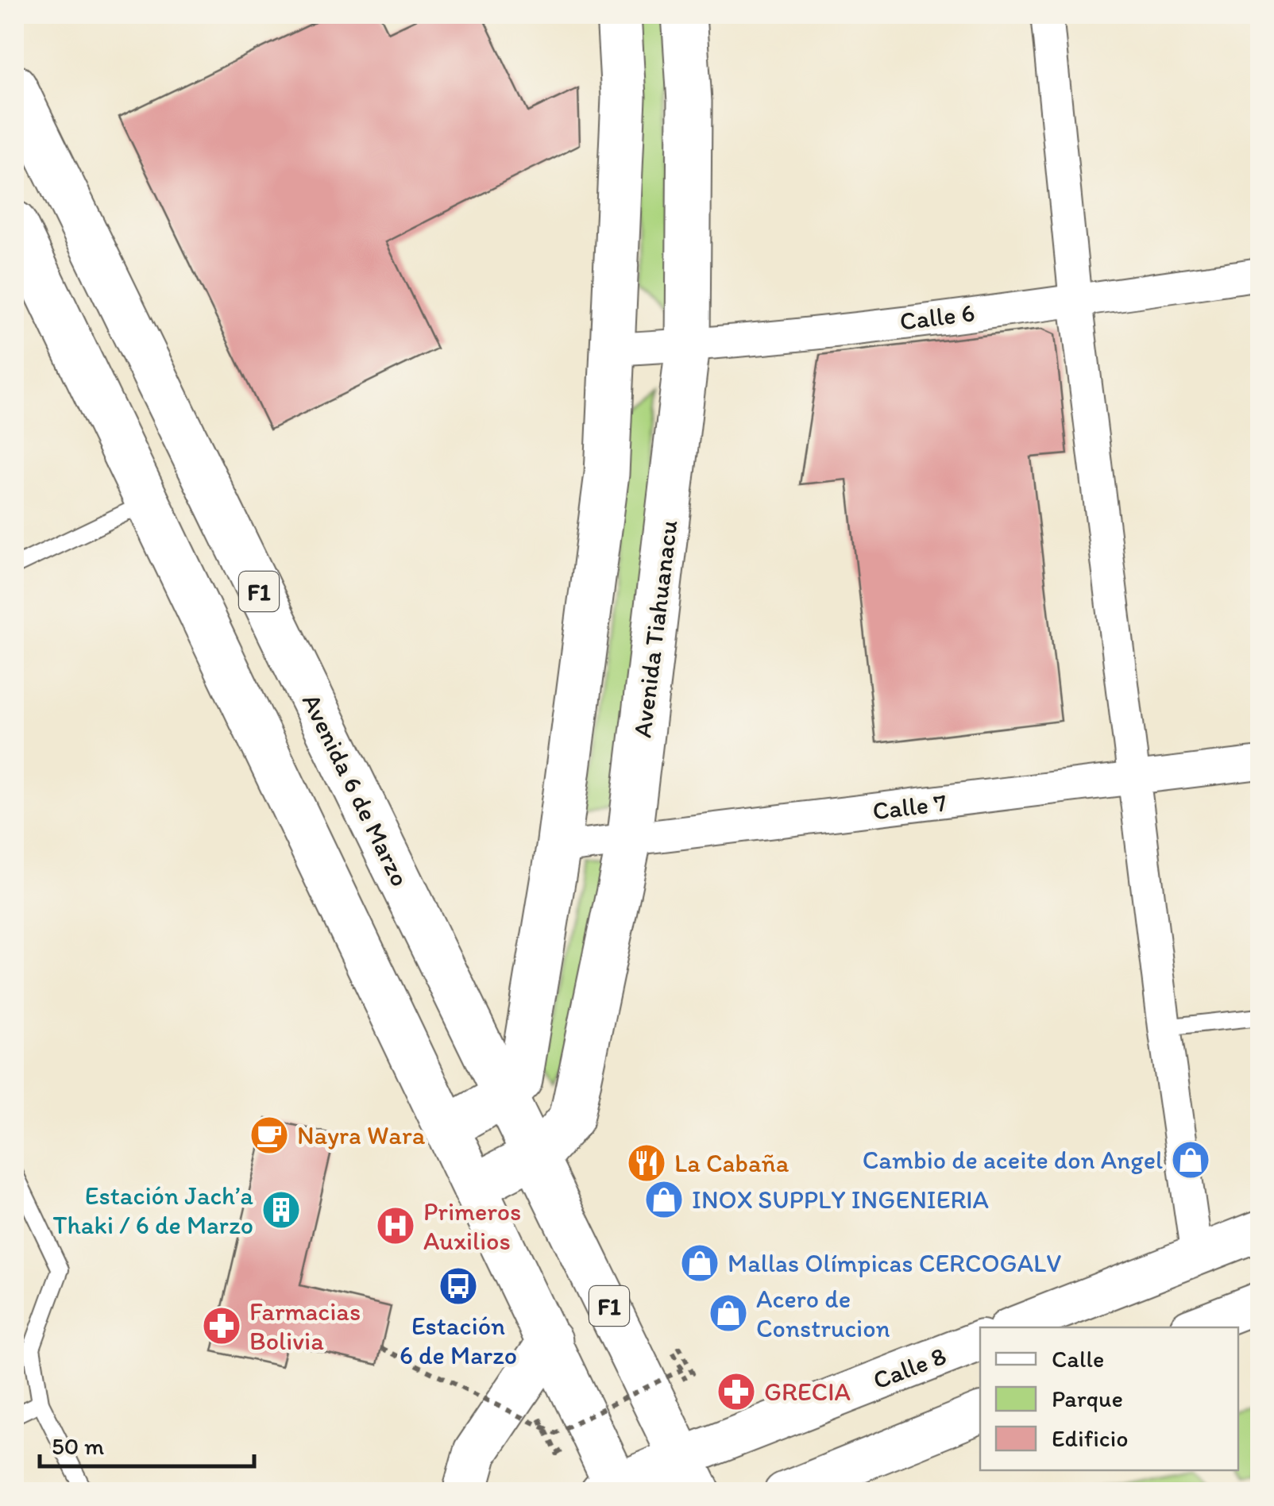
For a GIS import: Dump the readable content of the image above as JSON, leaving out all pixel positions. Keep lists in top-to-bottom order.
{
  "streets": {
    "main road": [
      "F1",
      "Avenida Tiahuanacu",
      "Avenida 6 de Marzo",
      "Calle 8"
    ],
    "street": ["Calle 6", "Calle 7"]
  },
  "crossings": [
    ["Calle 6", "Avenida Tiahuanacu"],
    ["F1", "Avenida Tiahuanacu"],
    ["F1", "Calle 8"],
    ["Avenida Tiahuanacu", "Avenida 6 de Marzo"],
    ["Avenida Tiahuanacu", "Calle 7"],
    ["Avenida 6 de Marzo", "Calle 8"]
  ],
  "places": {
    "cafe": ["Nayra Wara"],
    "shop": [
      "Cambio de aceite don Angel",
      "INOX SUPPLY INGENIERIA",
      "Mallas Olímpicas CERCOGALV",
      "Acero de Construcion"
    ],
    "restaurant": ["La Cabaña"],
    "building": ["Estación Jach’a Thaki / 6 de Marzo"],
    "hospital": ["Primeros Auxilios"],
    "bus stop": ["Estación 6 de Marzo"],
    "pharmacy": ["Farmacias Bolivia", "GRECIA"]
  },
  "legend": ["Calle", "Parque", "Edificio"],
  "scale_bar": "50 m"
}
